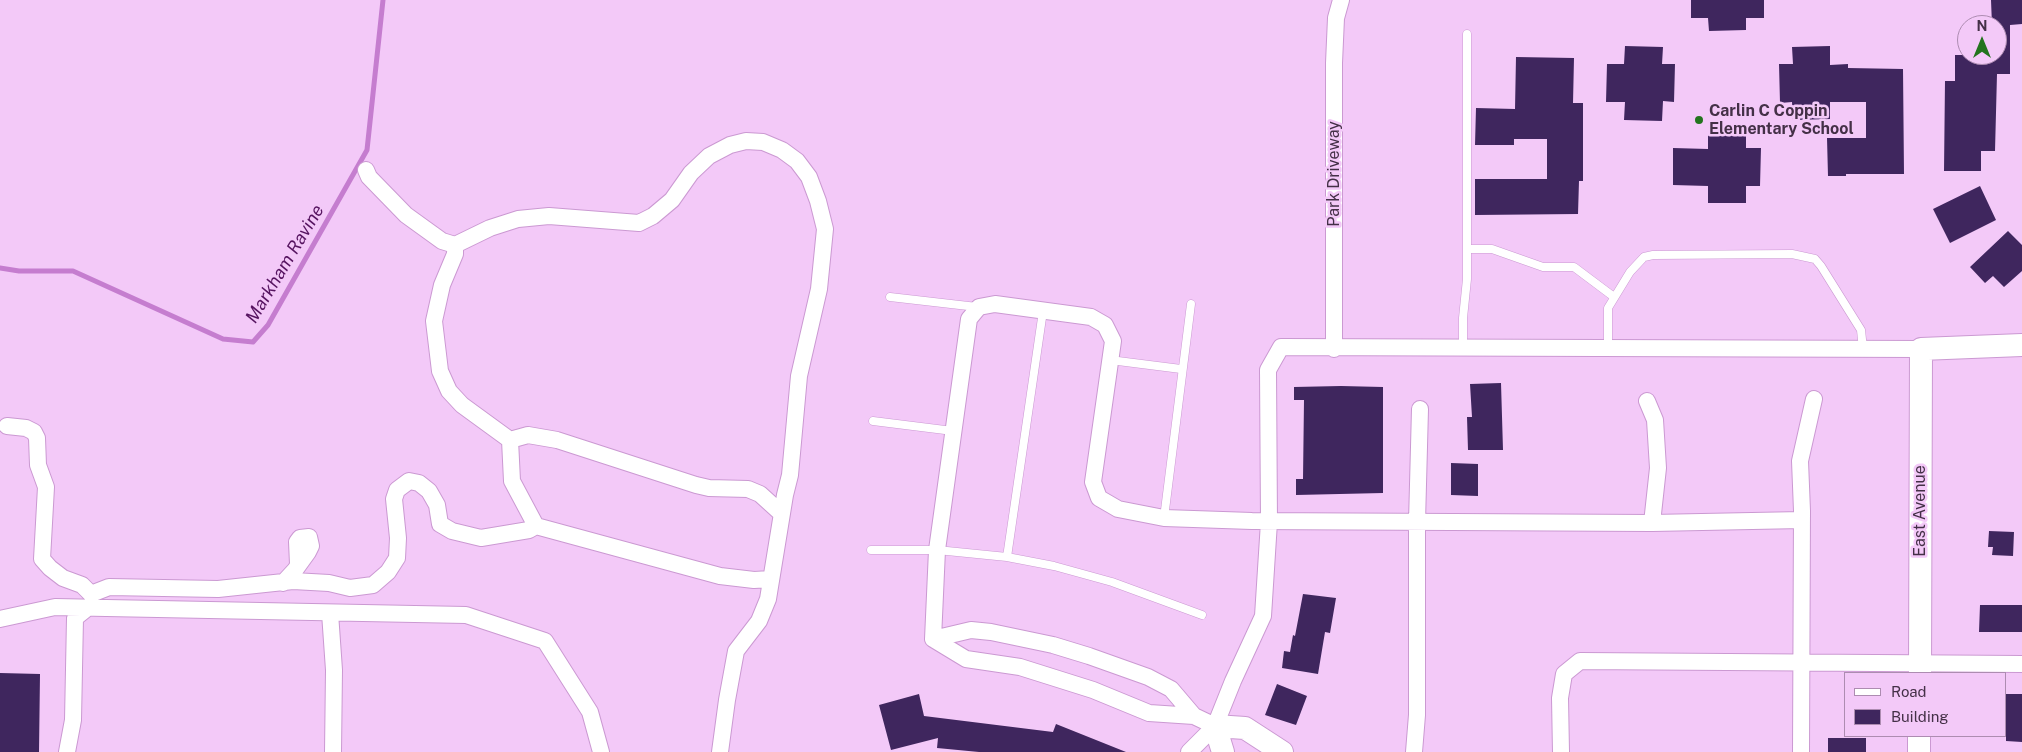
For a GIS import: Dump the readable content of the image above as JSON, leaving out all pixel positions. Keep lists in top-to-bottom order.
{
  "streets": {
    "street": ["Park Driveway", "East Avenue"]
  },
  "water": ["Markham Ravine"],
  "places": ["Carlin C Coppin Elementary School"],
  "legend": ["Road", "Building"],
  "north": "top"
}
